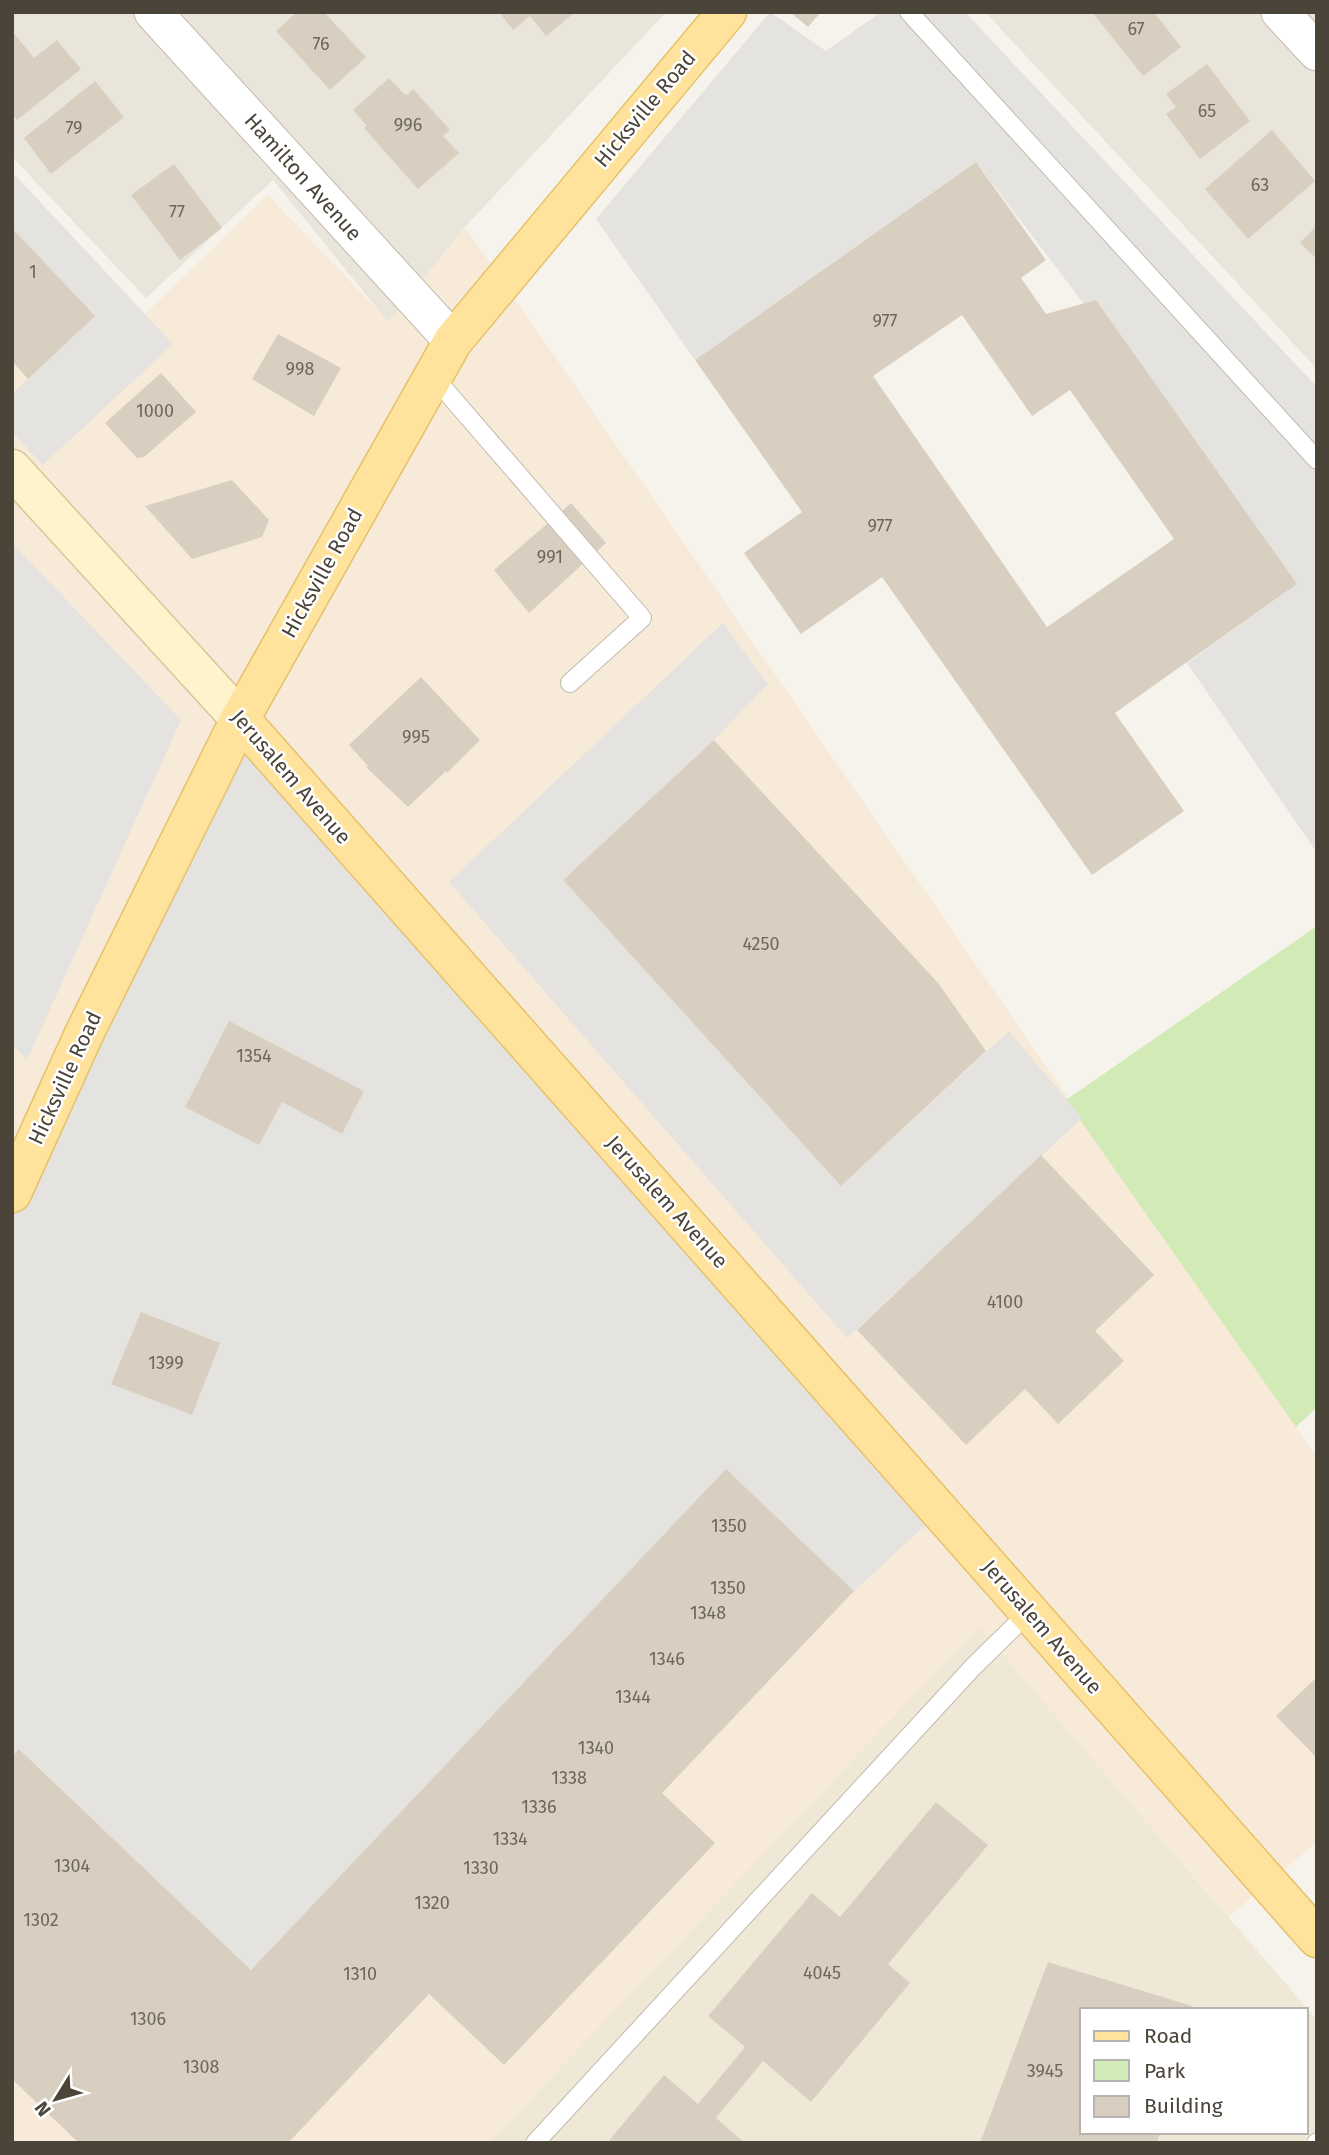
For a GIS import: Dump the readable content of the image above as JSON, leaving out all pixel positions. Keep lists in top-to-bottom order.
{
  "streets": {
    "main road": ["Hicksville Road", "Jerusalem Avenue"],
    "street": ["Hamilton Avenue"]
  },
  "crossings": [
    ["Hicksville Road", "Hamilton Avenue"],
    ["Hicksville Road", "Jerusalem Avenue"]
  ],
  "house_numbers": [
    "67",
    "76",
    "65",
    "996",
    "79",
    "63",
    "77",
    "1",
    "977",
    "998",
    "1000",
    "977",
    "991",
    "995",
    "4250",
    "1354",
    "4100",
    "1399",
    "1350",
    "1350",
    "1348",
    "1346",
    "1344",
    "1340",
    "1338",
    "1336",
    "1334",
    "1304",
    "1330",
    "1320",
    "1302",
    "4045",
    "1310",
    "1306",
    "1308",
    "3945"
  ],
  "legend": ["Road", "Park", "Building"],
  "north": "bottom left"
}
